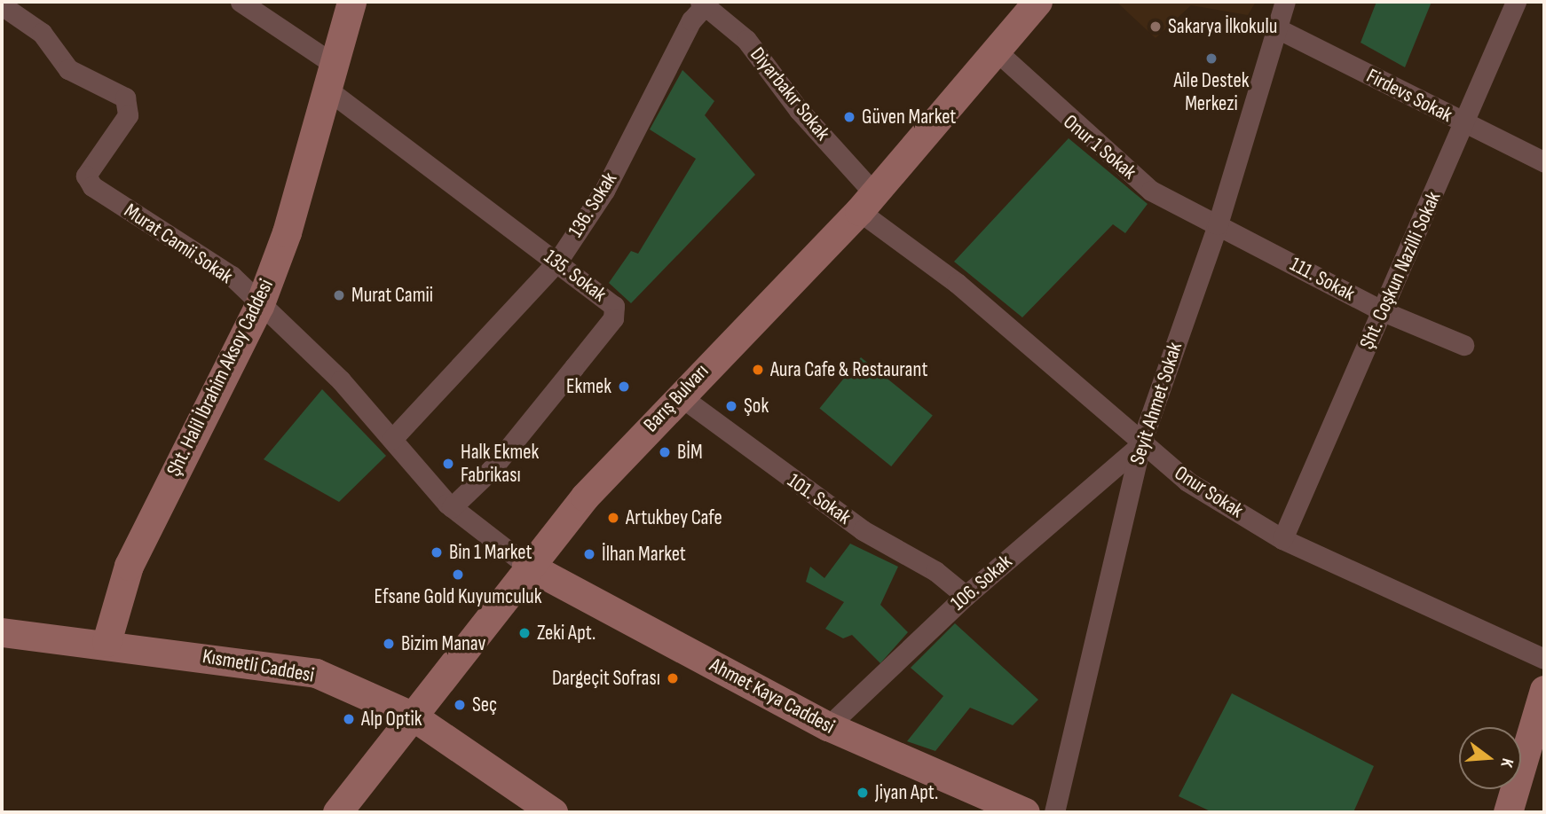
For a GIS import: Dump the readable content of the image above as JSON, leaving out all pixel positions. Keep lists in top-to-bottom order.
{
  "streets": {
    "street": [
      "Diyarbakır Sokak",
      "Firdevs Sokak",
      "Onur 1 Sokak",
      "136. Sokak",
      "Murat Camii Sokak",
      "Şht. Coşkun Nazilli Sokak",
      "135. Sokak",
      "111. Sokak",
      "Şht. Halil İbrahim Aksoy Caddesi",
      "Barış Bulvarı",
      "Seyit Ahmet Sokak",
      "Onur Sokak",
      "101. Sokak",
      "106. Sokak",
      "Kısmetli Caddesi",
      "Ahmet Kaya Caddesi"
    ]
  },
  "crossings": [
    ["Diyarbakır Sokak", "136. Sokak"],
    ["Diyarbakır Sokak", "Barış Bulvarı"],
    ["Diyarbakır Sokak", "Onur Sokak"],
    ["Firdevs Sokak", "Şht. Coşkun Nazilli Sokak"],
    ["Firdevs Sokak", "Seyit Ahmet Sokak"],
    ["Onur 1 Sokak", "111. Sokak"],
    ["Onur 1 Sokak", "Barış Bulvarı"],
    ["Onur 1 Sokak", "Seyit Ahmet Sokak"],
    ["136. Sokak", "Murat Camii Sokak"],
    ["136. Sokak", "135. Sokak"],
    ["Murat Camii Sokak", "135. Sokak"],
    ["Murat Camii Sokak", "Şht. Halil İbrahim Aksoy Caddesi"],
    ["Murat Camii Sokak", "Barış Bulvarı"],
    ["Murat Camii Sokak", "Ahmet Kaya Caddesi"],
    ["Şht. Coşkun Nazilli Sokak", "111. Sokak"],
    ["Şht. Coşkun Nazilli Sokak", "Onur Sokak"],
    ["135. Sokak", "Şht. Halil İbrahim Aksoy Caddesi"],
    ["111. Sokak", "Seyit Ahmet Sokak"],
    ["Şht. Halil İbrahim Aksoy Caddesi", "Kısmetli Caddesi"],
    ["Barış Bulvarı", "Onur Sokak"],
    ["Barış Bulvarı", "101. Sokak"],
    ["Barış Bulvarı", "Kısmetli Caddesi"],
    ["Barış Bulvarı", "Ahmet Kaya Caddesi"],
    ["Seyit Ahmet Sokak", "Onur Sokak"],
    ["Seyit Ahmet Sokak", "106. Sokak"],
    ["Onur Sokak", "106. Sokak"],
    ["101. Sokak", "106. Sokak"],
    ["106. Sokak", "Ahmet Kaya Caddesi"]
  ],
  "places": [
    "Sakarya İlkokulu",
    "Aile Destek Merkezi",
    "Güven Market",
    "Murat Camii",
    "Aura Cafe & Restaurant",
    "Ekmek",
    "Şok",
    "BİM",
    "Halk Ekmek Fabrikası",
    "Artukbey Cafe",
    "Bin 1 Market",
    "İlhan Market",
    "Efsane Gold Kuyumculuk",
    "Zeki Apt.",
    "Bizim Manav",
    "Dargeçit Sofrası",
    "Seç",
    "Alp Optik",
    "Jiyan Apt."
  ],
  "north": "right"
}
